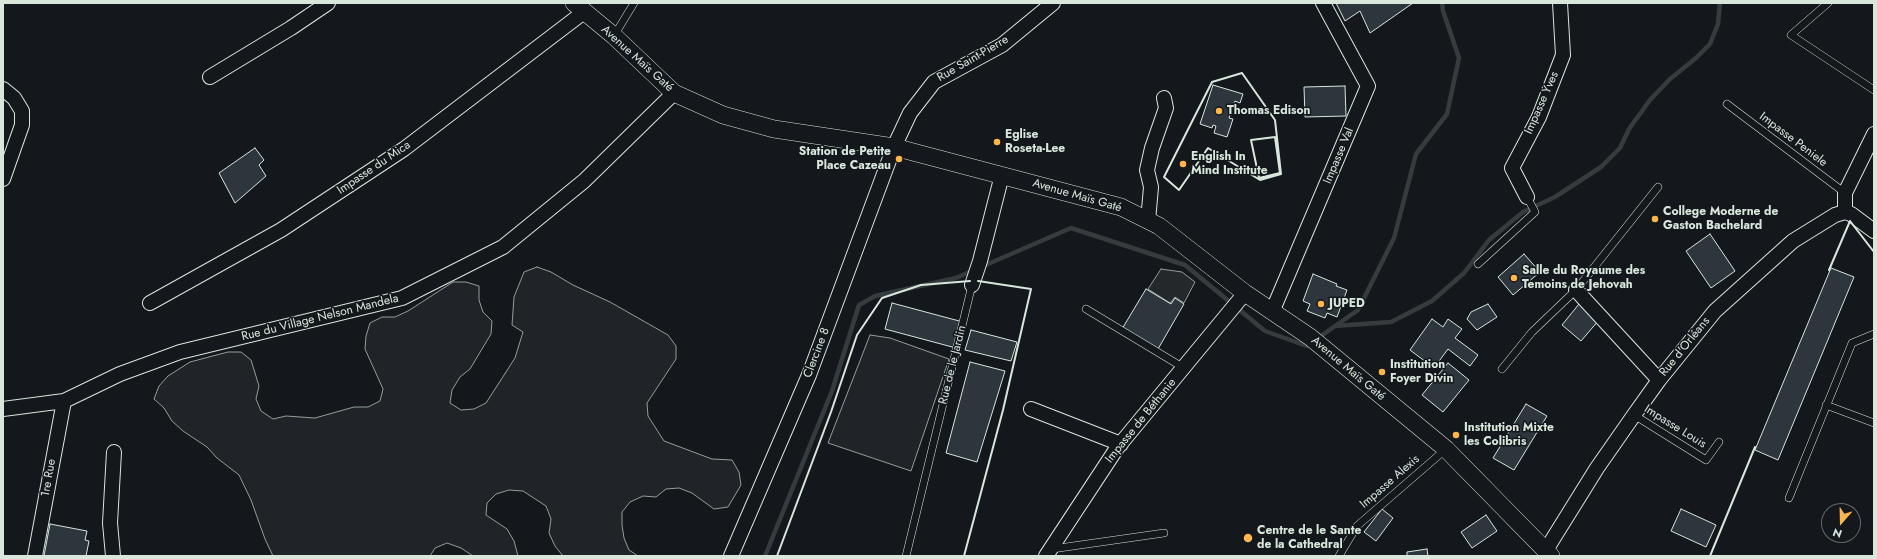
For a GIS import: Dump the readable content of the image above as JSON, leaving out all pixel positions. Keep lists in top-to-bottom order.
{
  "streets": {
    "street": [
      "Avenue Maïs Gaté",
      "Rue Saint-Pierre",
      "Impasse Yves",
      "Impasse Val",
      "Impasse du Mica",
      "Rue du Village Nelson Mandela",
      "Rue d'Orléans",
      "Clercine 8",
      "Rue de le Jardin",
      "Impasse de Béthanie",
      "1re Rue"
    ],
    "lane": ["Impasse Peniele", "Impasse Louis", "Impasse Alexis"]
  },
  "crossings": [
    ["Avenue Maïs Gaté", "Rue Saint-Pierre"],
    ["Avenue Maïs Gaté", "Impasse Val"],
    ["Avenue Maïs Gaté", "Impasse du Mica"],
    ["Avenue Maïs Gaté", "Rue du Village Nelson Mandela"],
    ["Avenue Maïs Gaté", "Rue d'Orléans"],
    ["Avenue Maïs Gaté", "Clercine 8"],
    ["Avenue Maïs Gaté", "Rue de le Jardin"],
    ["Avenue Maïs Gaté", "Impasse de Béthanie"],
    ["Avenue Maïs Gaté", "Impasse Alexis"],
    ["Rue Saint-Pierre", "Clercine 8"],
    ["Rue du Village Nelson Mandela", "1re Rue"],
    ["Rue d'Orléans", "Impasse Louis"]
  ],
  "places": [
    "Thomas Edison",
    "Eglise Roseta-Lee",
    "Station de Petite Place Cazeau",
    "English In Mind Institute",
    "College Moderne de Gaston Bachelard",
    "Salle du Royaume des Temoins de Jehovah",
    "JUPED",
    "Institution Foyer Divin",
    "Institution Mixte les Colibris",
    "Centre de le Sante de la Cathedral"
  ],
  "north": "bottom"
}
